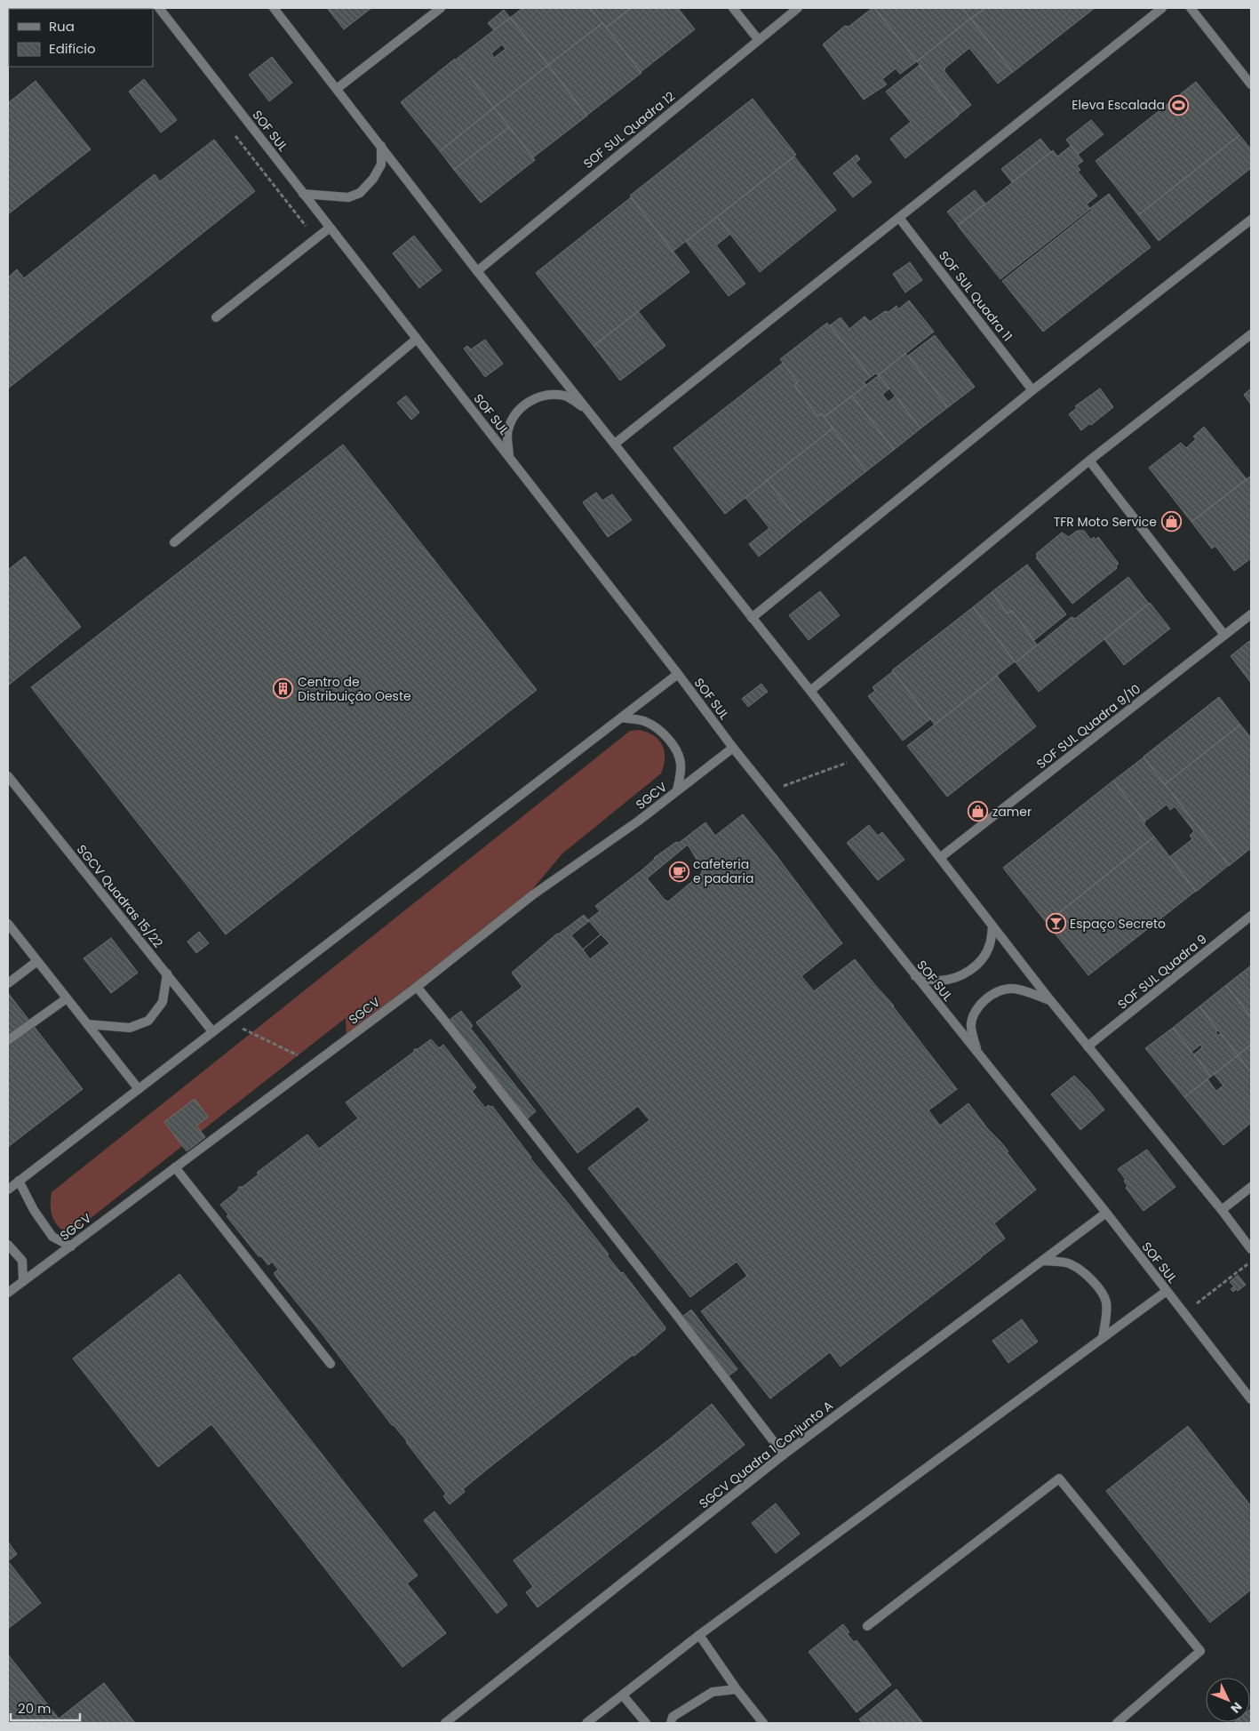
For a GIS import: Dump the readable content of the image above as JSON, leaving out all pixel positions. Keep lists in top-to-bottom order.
{
  "streets": {
    "street": [
      "SOF SUL Quadra 12",
      "SOF SUL",
      "SOF SUL Quadra 11",
      "SOF SUL Quadra 9/10",
      "SGCV",
      "SGCV Quadras 15/22",
      "SOF SUL Quadra 9",
      "SGCV Quadra 1 Conjunto A"
    ]
  },
  "crossings": [
    ["SOF SUL", "SGCV"],
    ["SOF SUL", "SGCV Quadra 1 Conjunto A"]
  ],
  "places": {
    "sports": ["Eleva Escalada"],
    "shop": ["TFR Moto Service", "zamer"],
    "building": ["Centro de Distribuição Oeste"],
    "cafe": ["cafeteria e padaria"],
    "bar": ["Espaço Secreto"]
  },
  "legend": ["Rua", "Edifício"],
  "scale_bar": "20 m",
  "north": "bottom right"
}
